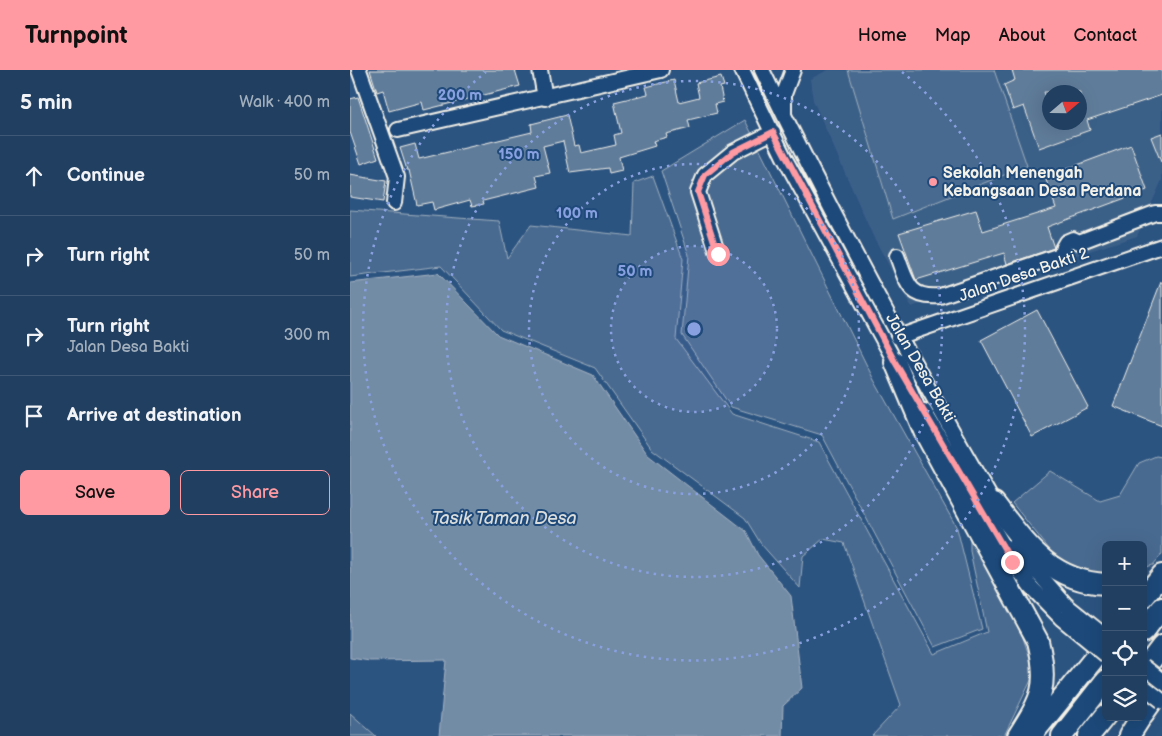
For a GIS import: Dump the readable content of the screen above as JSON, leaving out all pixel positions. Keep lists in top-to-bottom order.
{
  "streets": {
    "street": ["Jalan Desa Bakti 2", "Jalan Desa Bakti"]
  },
  "crossings": [
    ["Jalan Desa Bakti 2", "Jalan Desa Bakti"]
  ],
  "water": ["Tasik Taman Desa"],
  "places": ["Sekolah Menengah Kebangsaan Desa Perdana"],
  "north": "right",
  "page": {
    "header": "Turnpoint",
    "nav": [
      "Home",
      "Map",
      "About",
      "Contact"
    ],
    "heading": ["5 min", "Walk · 400 m"],
    "list": [
      ["Continue", "50 m"],
      ["Turn right", "50 m"],
      ["Turn right", "Jalan Desa Bakti", "300 m"],
      "Arrive at destination"
    ],
    "buttons": ["Save", "Share"],
    "map_buttons": ["+", "−"]
  },
  "rings": [
    "200 m",
    "150 m",
    "100 m",
    "50 m"
  ]
}
